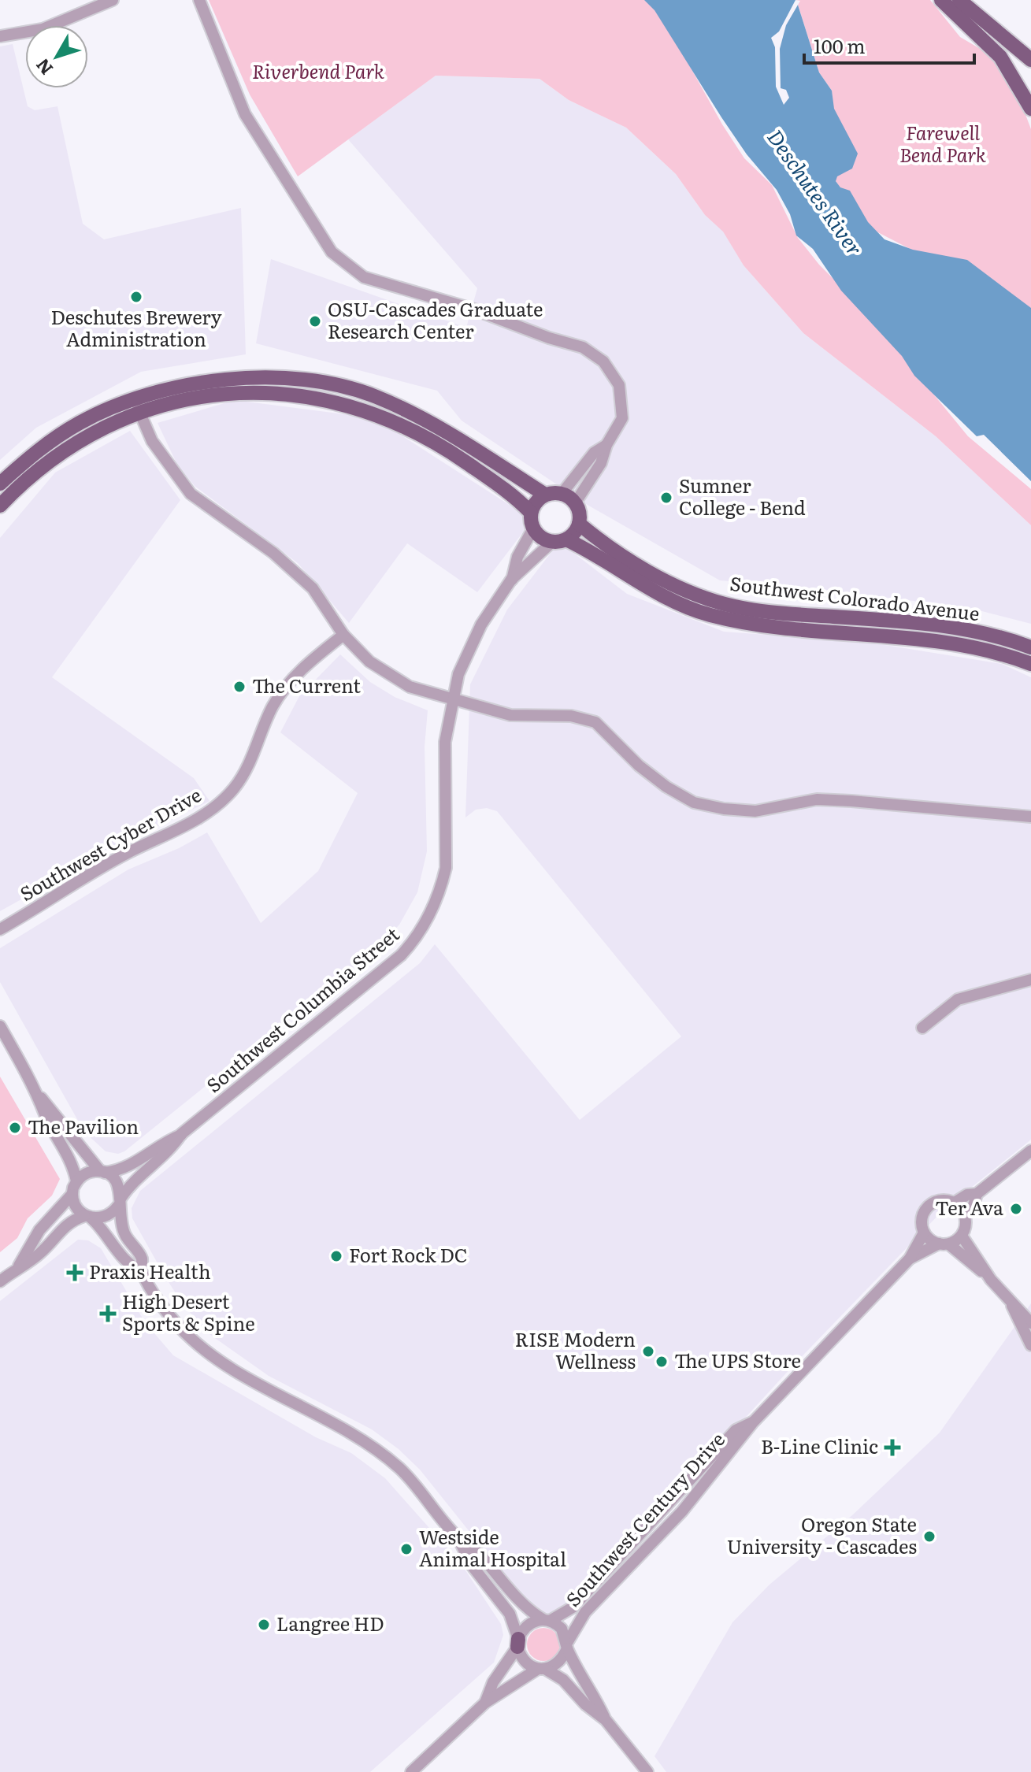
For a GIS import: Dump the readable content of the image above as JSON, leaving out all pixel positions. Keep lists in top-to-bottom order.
{
  "streets": {
    "main road": ["Southwest Colorado Avenue"],
    "street": ["Southwest Cyber Drive", "Southwest Columbia Street", "Southwest Century Drive"]
  },
  "crossings": [
    ["Southwest Colorado Avenue", "Southwest Columbia Street"]
  ],
  "water": ["Deschutes River"],
  "parks": ["Riverbend Park", "Farewell Bend Park"],
  "places": {
    "other": [
      "Deschutes Brewery Administration",
      "OSU-Cascades Graduate Research Center",
      "Sumner College - Bend",
      "The Current",
      "The Pavilion",
      "Ter Ava",
      "Fort Rock DC",
      "RISE Modern Wellness",
      "The UPS Store",
      "Oregon State University - Cascades",
      "Westside Animal Hospital",
      "Langree HD"
    ],
    "health": ["Praxis Health", "High Desert Sports & Spine", "B-Line Clinic"]
  },
  "scale_bar": "100 m",
  "north": "bottom left"
}
